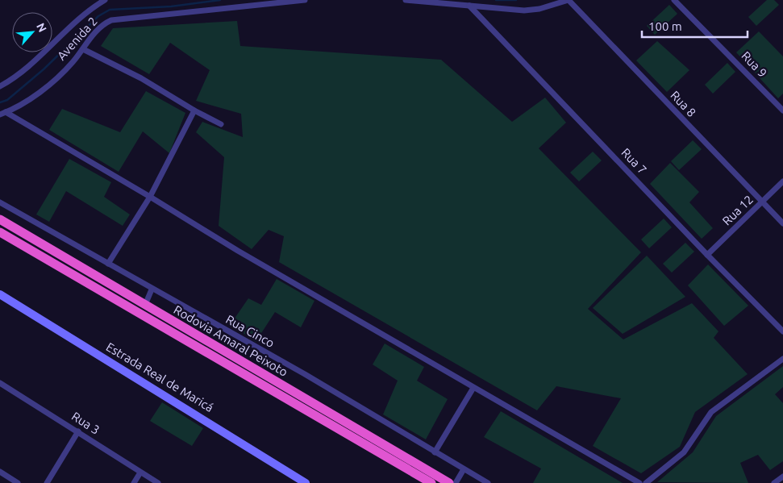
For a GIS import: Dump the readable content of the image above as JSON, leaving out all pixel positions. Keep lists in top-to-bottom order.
{
  "streets": {
    "highway": ["Rodovia Amaral Peixoto"],
    "main road": ["Estrada Real de Maricá"],
    "street": [
      "Avenida 2",
      "Rua 9",
      "Rua 8",
      "Rua 7",
      "Rua 12",
      "Rua Cinco",
      "Rua 3"
    ]
  },
  "crossings": [
    ["Rua 8", "Rua 12"],
    ["Rua 7", "Rua 12"]
  ],
  "scale_bar": "100 m",
  "north": "top right"
}
